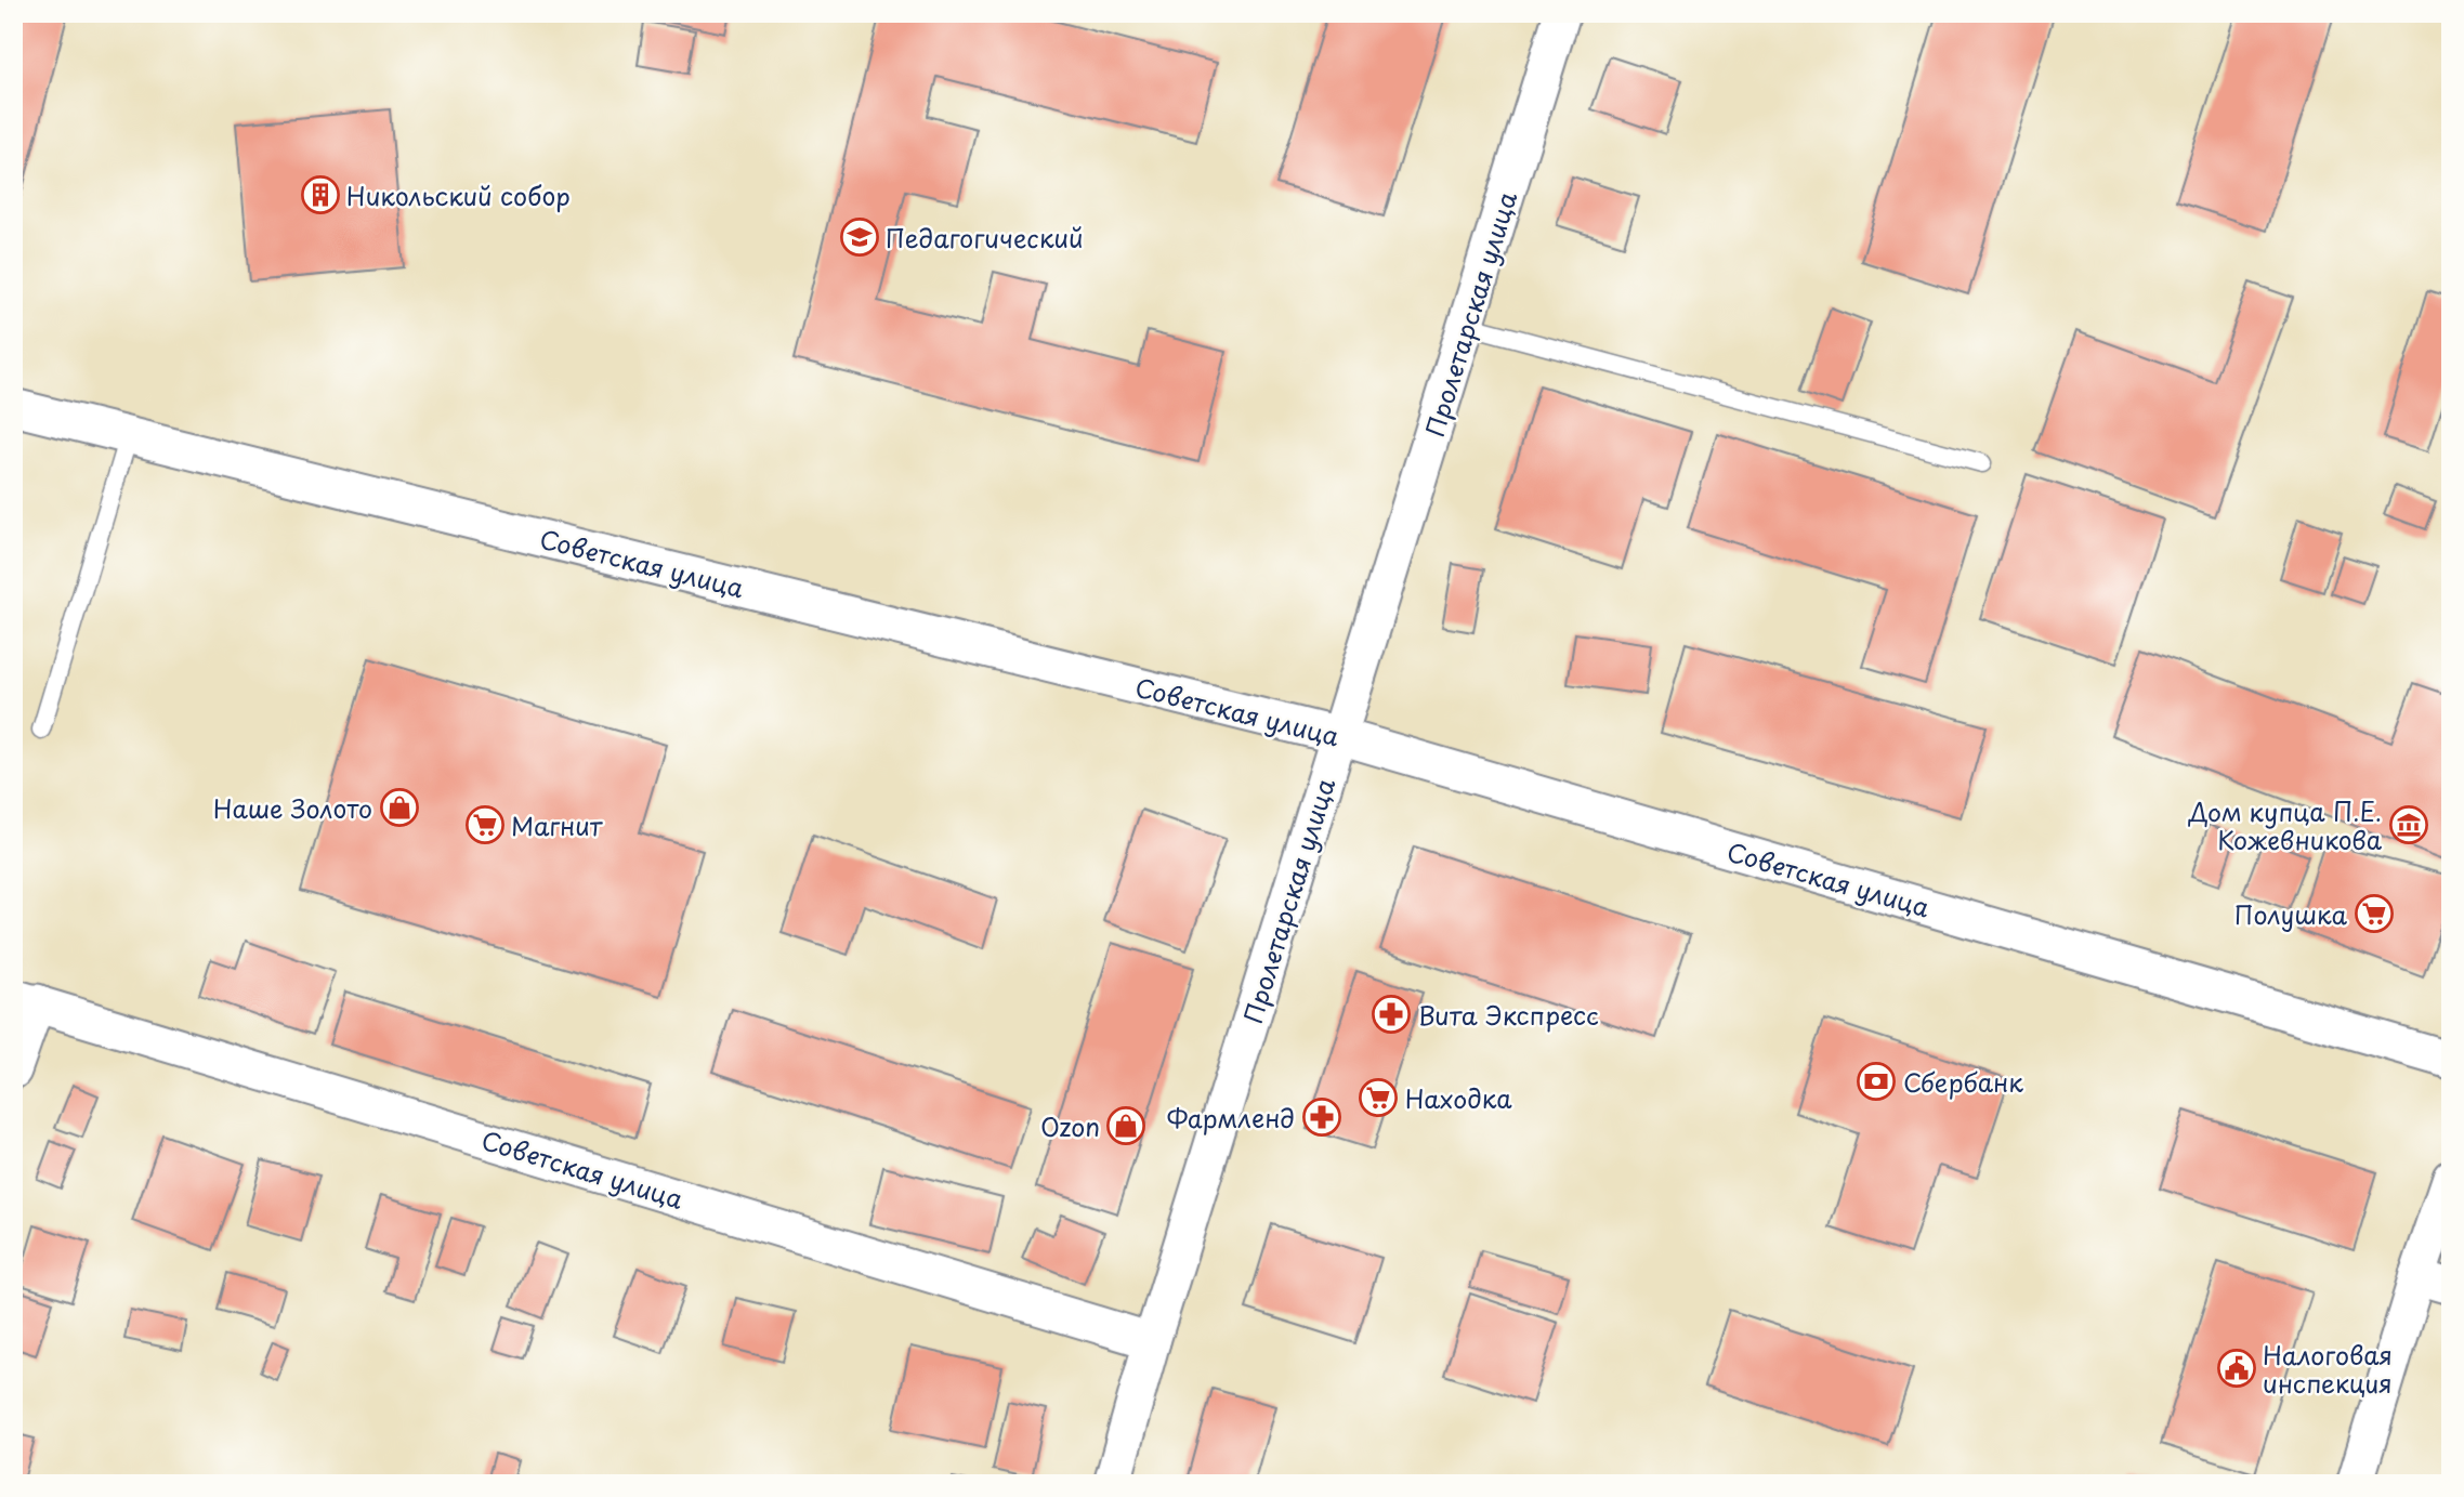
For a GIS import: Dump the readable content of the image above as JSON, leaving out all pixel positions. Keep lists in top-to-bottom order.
{
  "streets": {
    "street": ["Пролетарская улица", "Советская улица"]
  },
  "crossings": [
    ["Пролетарская улица", "Советская улица"]
  ],
  "places": {
    "building": ["Никольский собор"],
    "school or university": ["Педагогический"],
    "shop": ["Наше Золото", "Ozon"],
    "supermarket": ["Магнит", "Полушка", "Находка"],
    "museum": ["Дом купца П.Е. Кожевникова"],
    "pharmacy": ["Вита Экспресс", "Фармленд"],
    "bank": ["Сбербанк"],
    "public building": ["Налоговая инспекция"]
  }
}
